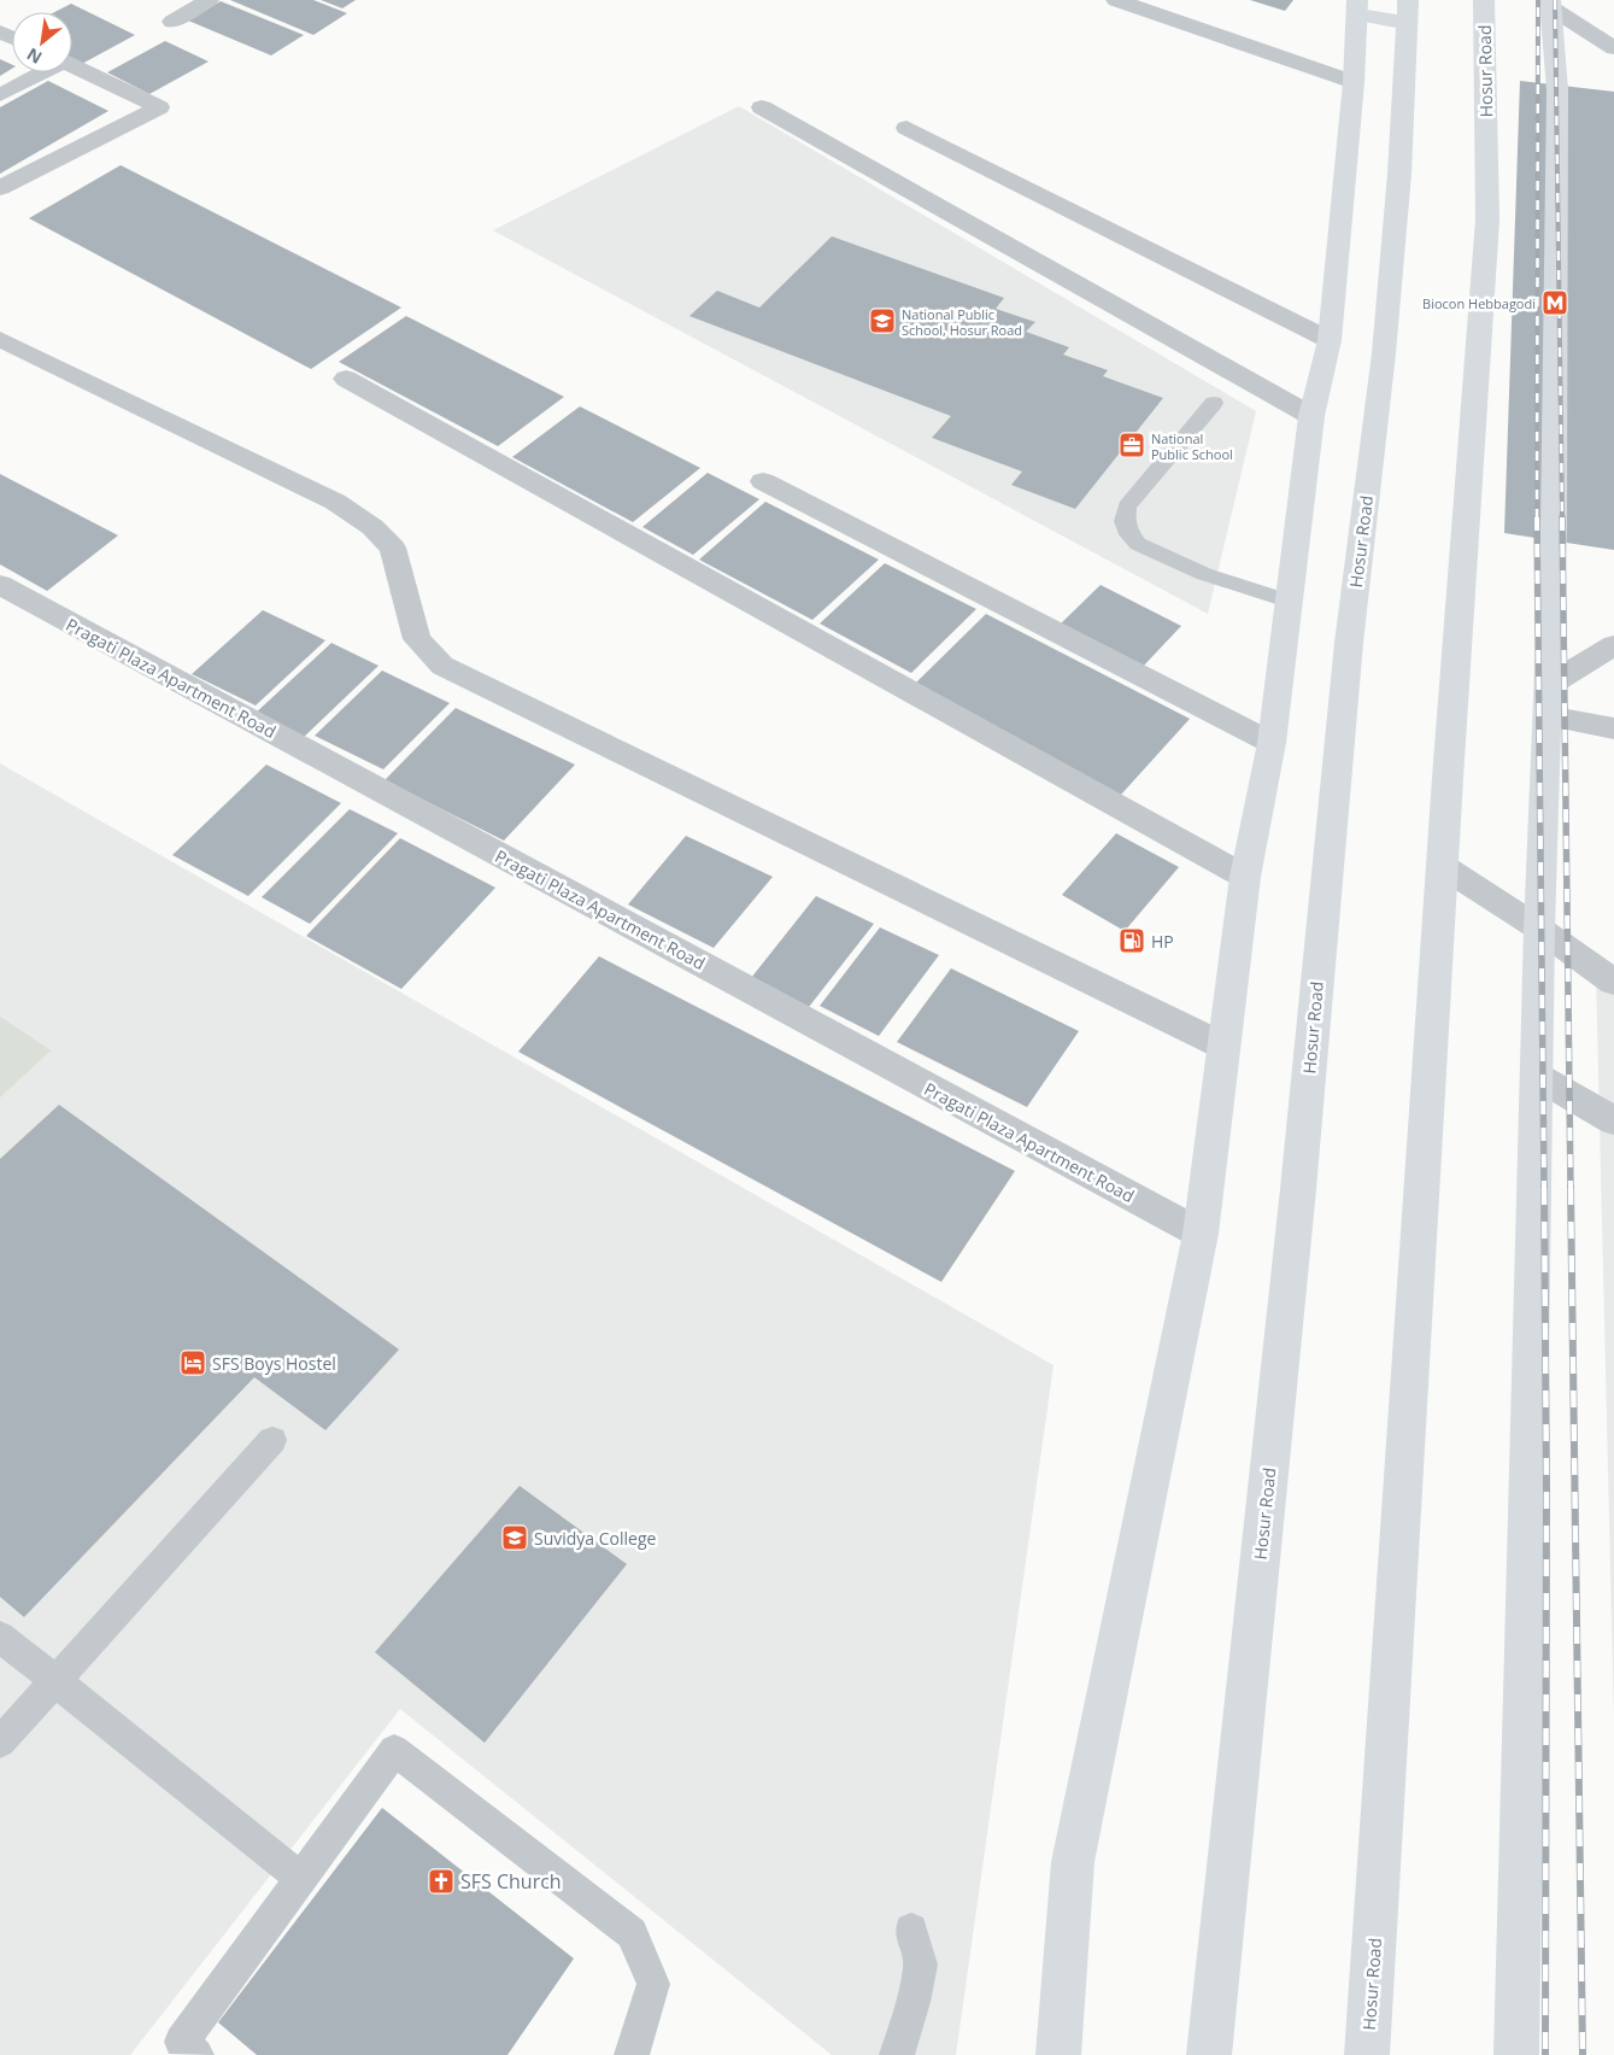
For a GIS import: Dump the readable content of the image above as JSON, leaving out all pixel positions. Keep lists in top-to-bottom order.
{
  "streets": {
    "main road": ["Hosur Road"],
    "street": ["Pragati Plaza Apartment Road"]
  },
  "places": {
    "metro station": ["Biocon Hebbagodi"],
    "school or university": ["National Public School, Hosur Road", "Suvidya College"],
    "office": ["National Public School"],
    "fuel station": ["HP"],
    "hotel": ["SFS Boys Hostel"],
    "church": ["SFS Church"]
  },
  "north": "bottom left"
}
